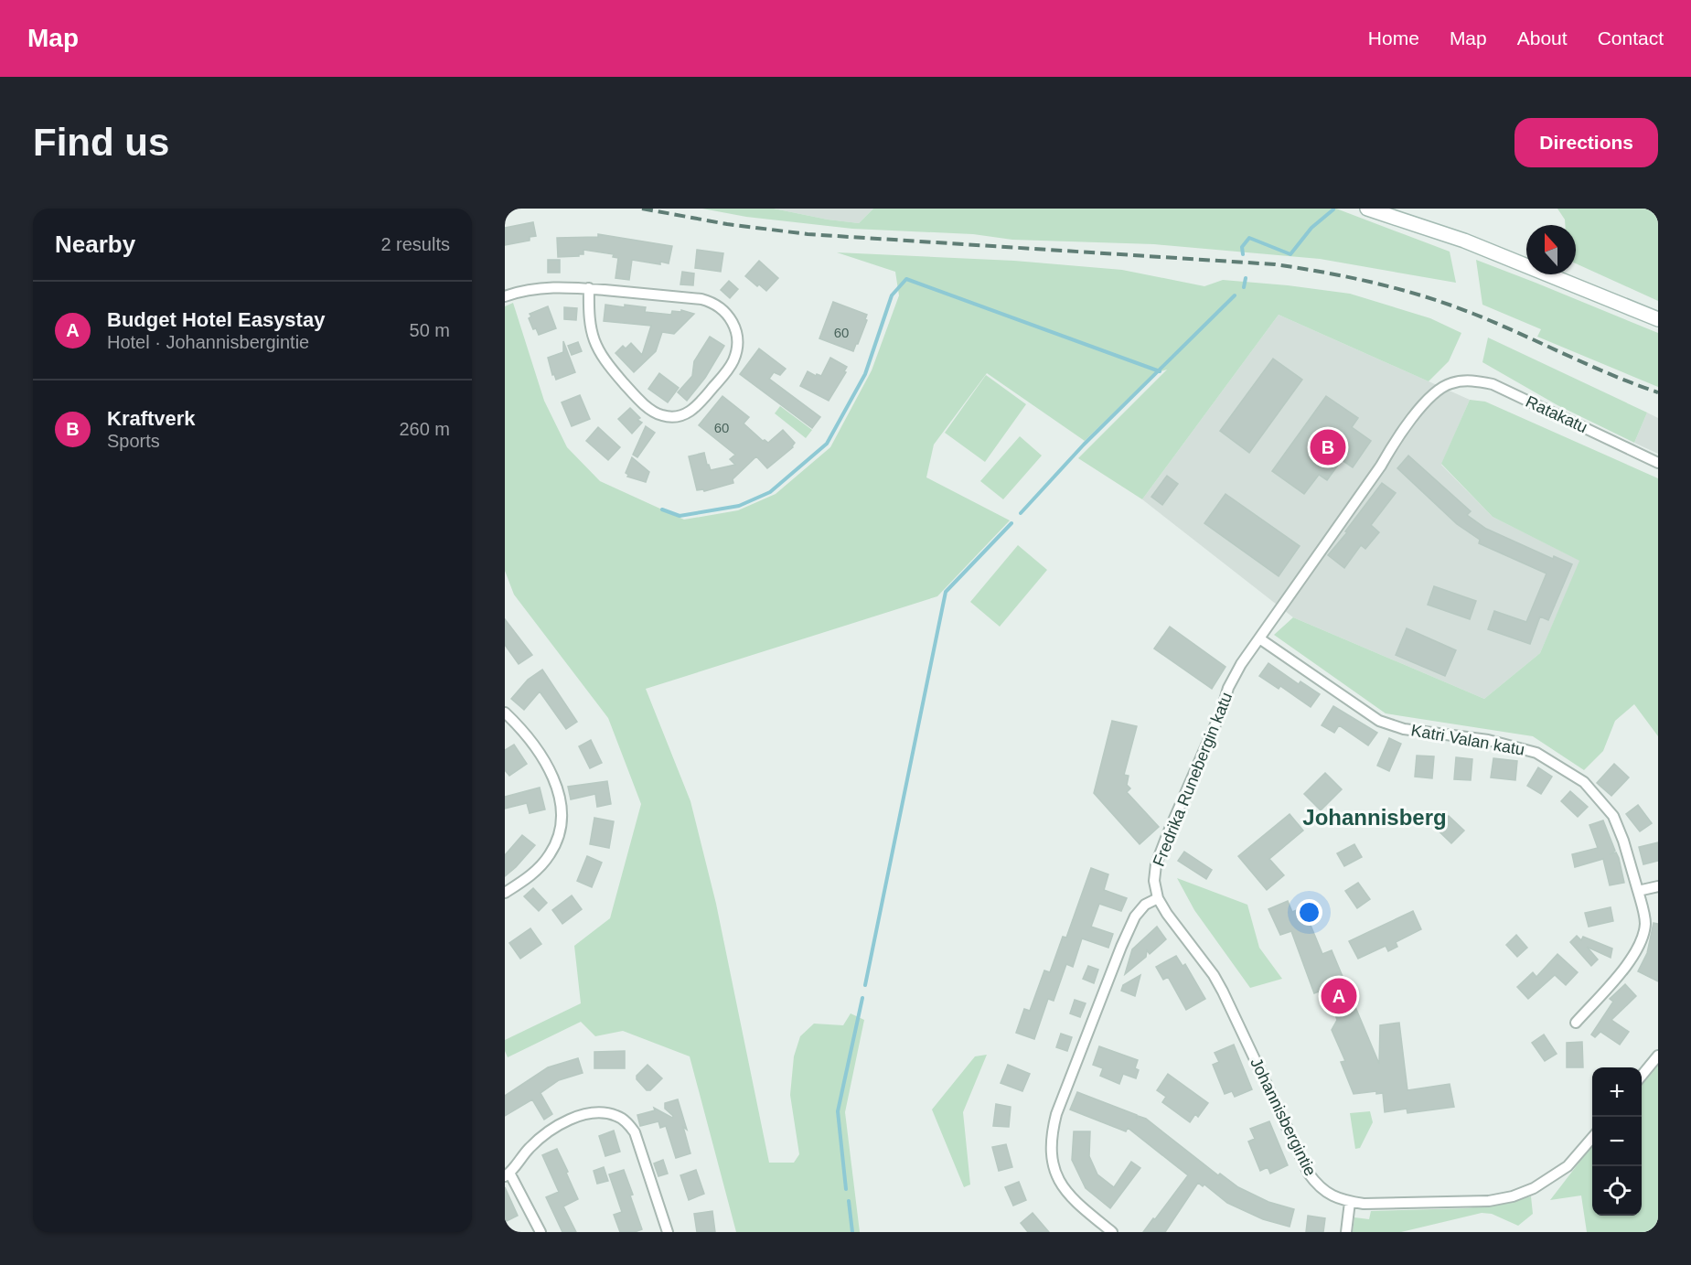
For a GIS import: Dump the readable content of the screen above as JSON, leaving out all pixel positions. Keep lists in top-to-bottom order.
{
  "streets": {
    "street": [
      "Ratakatu",
      "Katri Valan katu",
      "Fredrika Runebergin katu",
      "Johannisbergintie"
    ]
  },
  "crossings": [
    ["Ratakatu", "Fredrika Runebergin katu"],
    ["Katri Valan katu", "Fredrika Runebergin katu"],
    ["Fredrika Runebergin katu", "Johannisbergintie"]
  ],
  "districts": ["Johannisberg"],
  "house_numbers": ["60", "60"],
  "north": "top",
  "page": {
    "header": "Map",
    "nav": [
      "Home",
      "Map",
      "About",
      "Contact"
    ],
    "buttons": "Directions",
    "title": "Find us",
    "heading": ["Nearby", "2 results"],
    "list": [
      {
        "mark": "A",
        "name": "Budget Hotel Easystay",
        "note": "Hotel · Johannisbergintie",
        "value": "50 m"
      },
      {
        "mark": "B",
        "name": "Kraftverk",
        "note": "Sports",
        "value": "260 m"
      }
    ],
    "pins": ["B", "A"],
    "map_buttons": ["+", "−"]
  }
}
